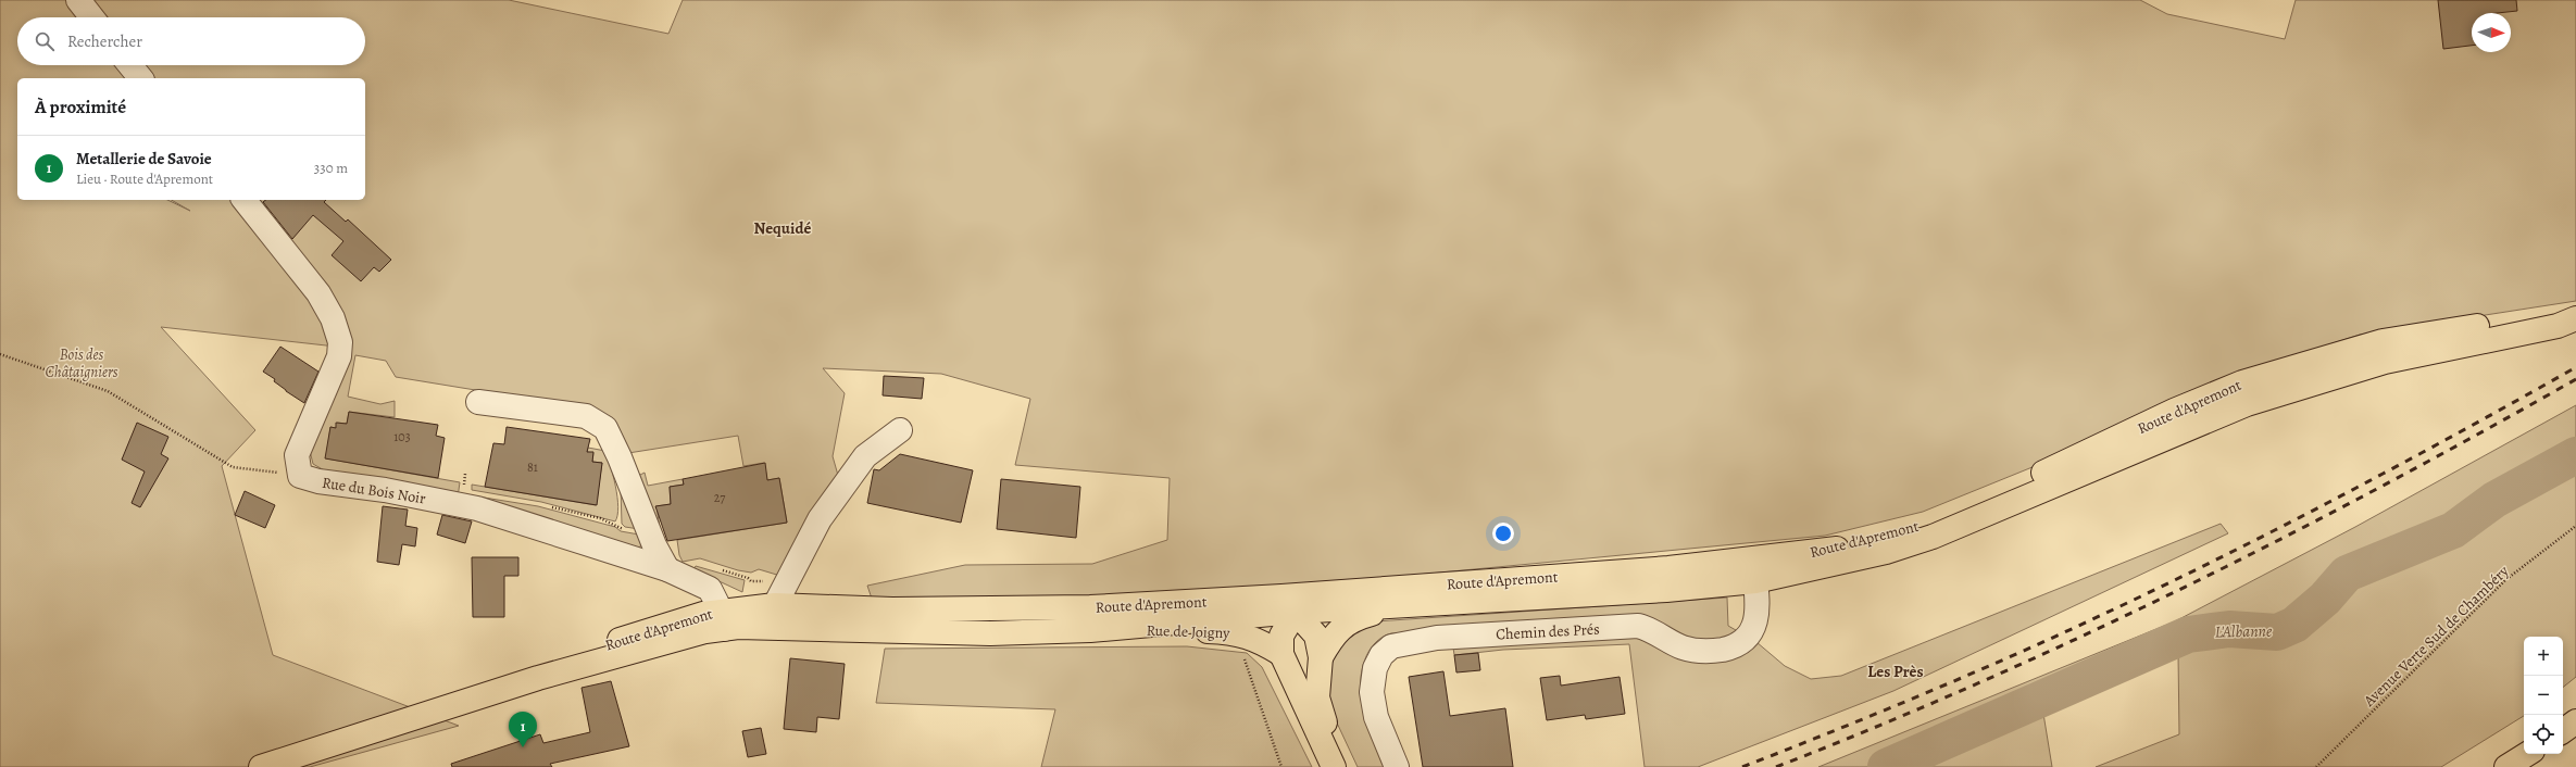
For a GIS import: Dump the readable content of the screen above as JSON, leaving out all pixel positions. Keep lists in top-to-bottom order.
{
  "streets": {
    "main road": ["Route d'Apremont", "Rue de Joigny"],
    "street": ["Rue du Bois Noir", "Chemin des Prés"],
    "path": ["Avenue Verte Sud de Chambéry"]
  },
  "crossings": [
    ["Route d'Apremont", "Rue du Bois Noir"],
    ["Route d'Apremont", "Rue de Joigny"],
    ["Route d'Apremont", "Chemin des Prés"]
  ],
  "districts": ["Nequidé", "Les Près"],
  "water": ["L'Albanne"],
  "parks": ["Bois des Châtaigniers"],
  "house_numbers": ["103", "81", "27"],
  "north": "right",
  "page": {
    "search": "Rechercher",
    "heading": "À proximité",
    "list": [
      {
        "mark": "1",
        "name": "Metallerie de Savoie",
        "note": "Lieu · Route d'Apremont",
        "value": "330 m"
      }
    ],
    "map_buttons": ["+", "−"],
    "pins": "1"
  }
}
